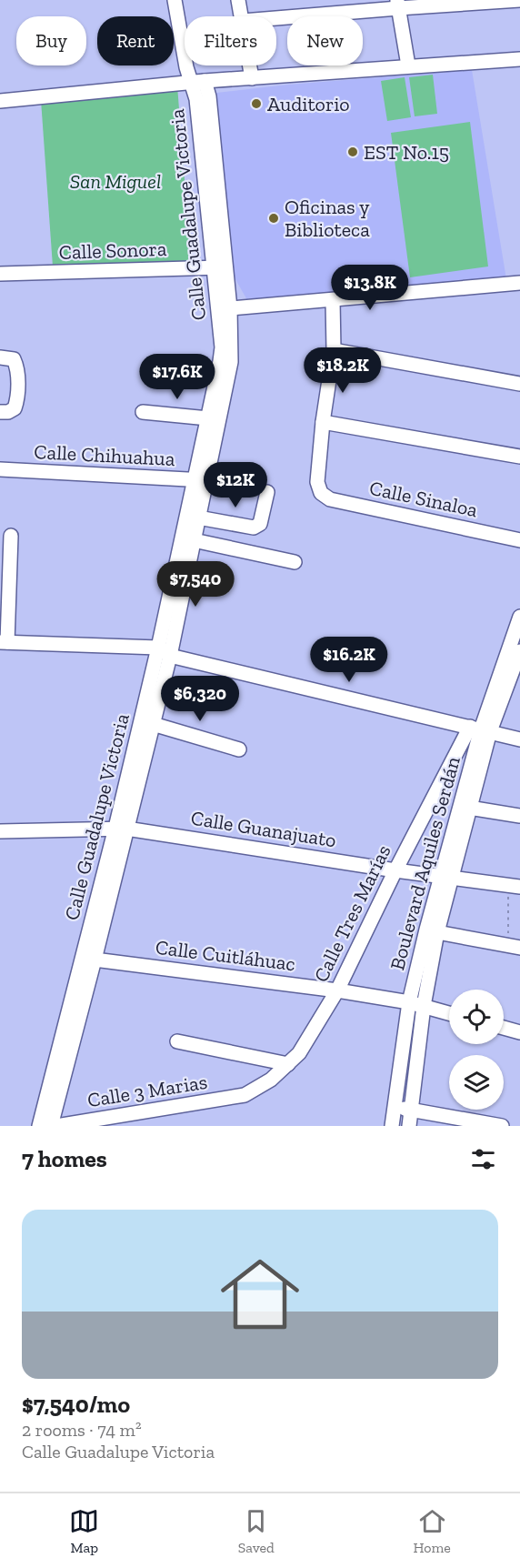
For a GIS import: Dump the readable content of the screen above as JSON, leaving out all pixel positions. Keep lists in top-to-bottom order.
{
  "streets": {
    "street": [
      "Calle Guadalupe Victoria",
      "Calle Sonora",
      "Calle Chihuahua",
      "Calle Sinaloa",
      "Calle Guanajuato",
      "Boulevard Aquiles Serdán",
      "Calle Tres Marías",
      "Calle Cuitláhuac",
      "Calle 3 Marias"
    ]
  },
  "crossings": [
    ["Calle Guadalupe Victoria", "Calle Sonora"],
    ["Calle Guadalupe Victoria", "Calle Chihuahua"],
    ["Calle Guadalupe Victoria", "Calle Guanajuato"],
    ["Calle Guadalupe Victoria", "Calle Cuitláhuac"],
    ["Calle Guanajuato", "Boulevard Aquiles Serdán"],
    ["Calle Guanajuato", "Calle Tres Marías"],
    ["Boulevard Aquiles Serdán", "Calle Tres Marías"],
    ["Boulevard Aquiles Serdán", "Calle Cuitláhuac"],
    ["Calle Tres Marías", "Calle Cuitláhuac"],
    ["Calle Tres Marías", "Calle 3 Marias"]
  ],
  "parks": ["San Miguel"],
  "places": ["Auditorio", "EST No.15", "Oficinas y Biblioteca"],
  "page": {
    "chip": [
      "Buy",
      "Rent",
      "Filters",
      "New"
    ],
    "price": [
      "$13.8K",
      "$18.2K",
      "$17.6K",
      "$12K",
      "$7,540",
      "$16.2K",
      "$6,320"
    ],
    "heading": "7 homes",
    "list": [
      {
        "name": "$7,540/mo",
        "note": "2 rooms · 74 m² · Calle Guadalupe Victoria"
      }
    ],
    "tabs": ["Map", "Saved", "Home"]
  }
}
